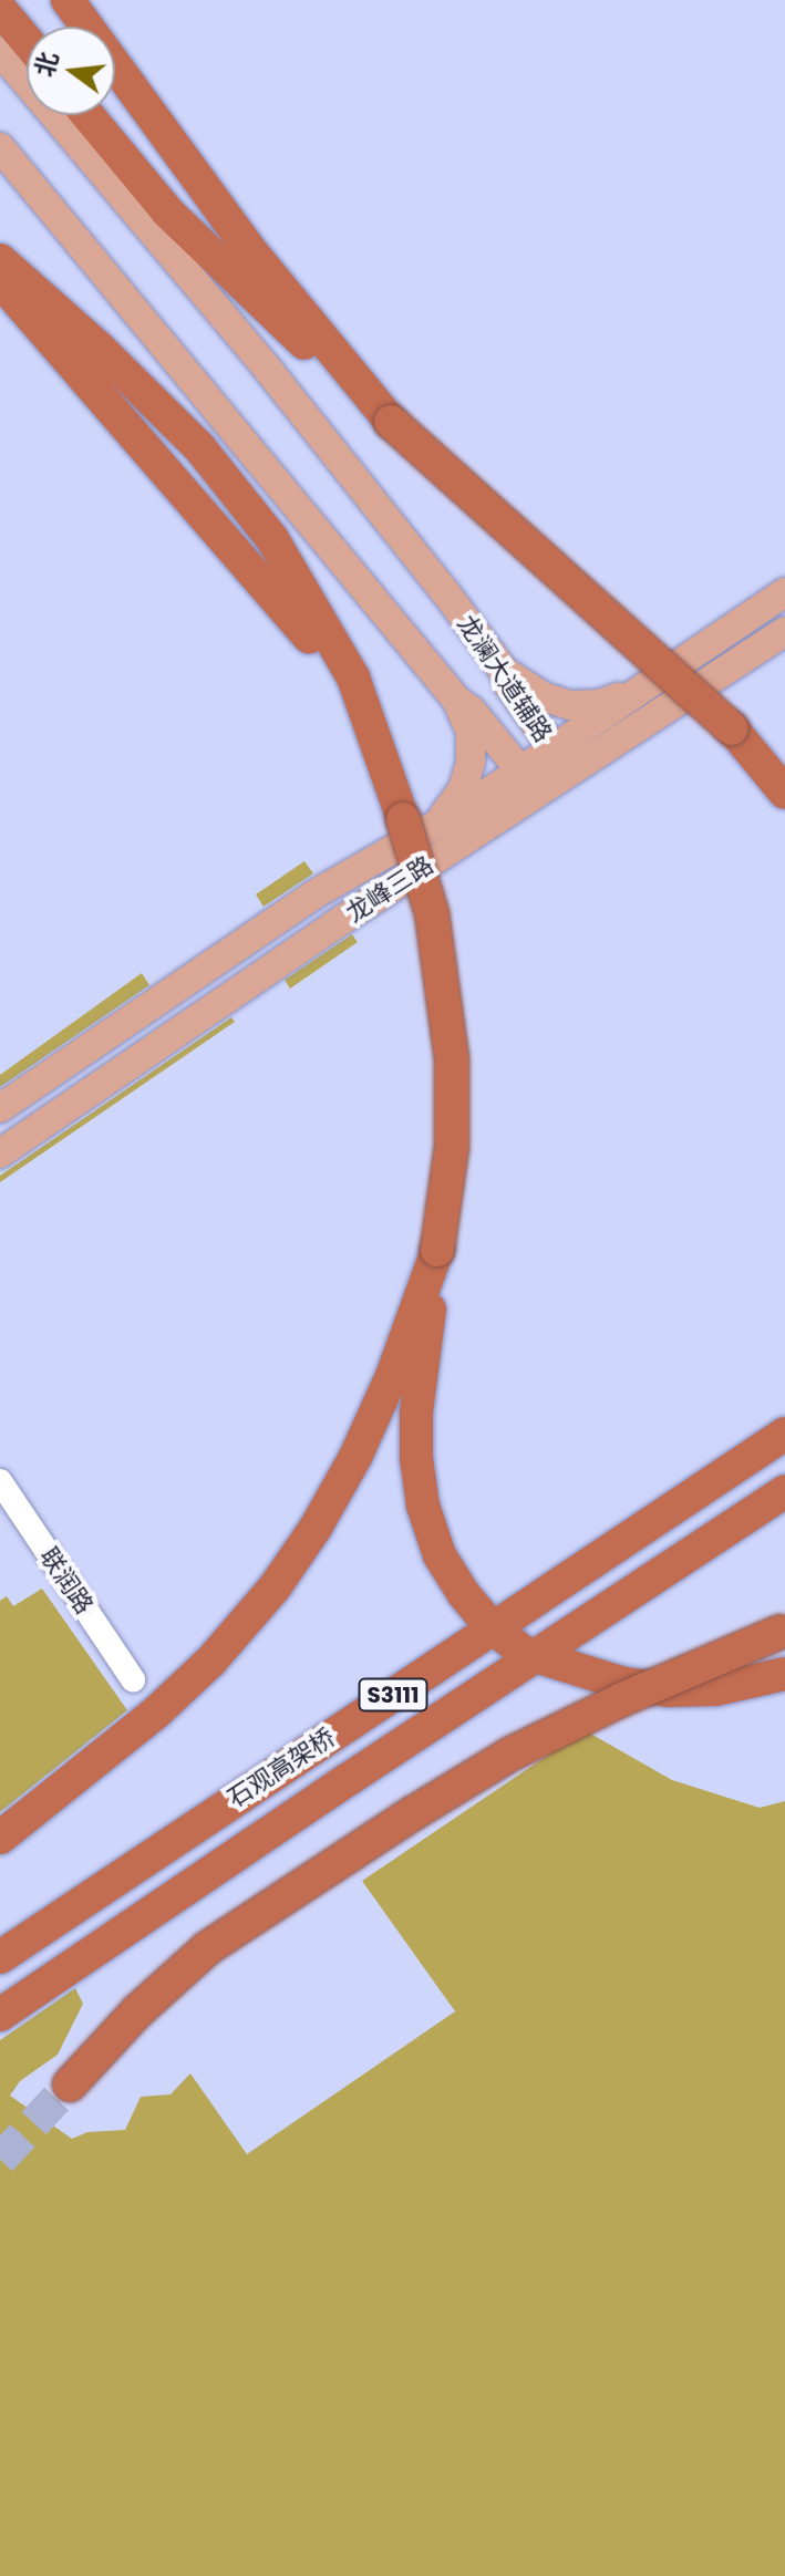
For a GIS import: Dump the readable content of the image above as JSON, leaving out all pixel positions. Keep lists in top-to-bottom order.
{
  "streets": {
    "highway": ["S3111", "石观高架桥"],
    "main road": ["龙澜大道辅路", "龙峰三路"],
    "street": ["联润路"]
  },
  "crossings": [
    ["龙澜大道辅路", "龙峰三路"]
  ],
  "north": "left"
}
